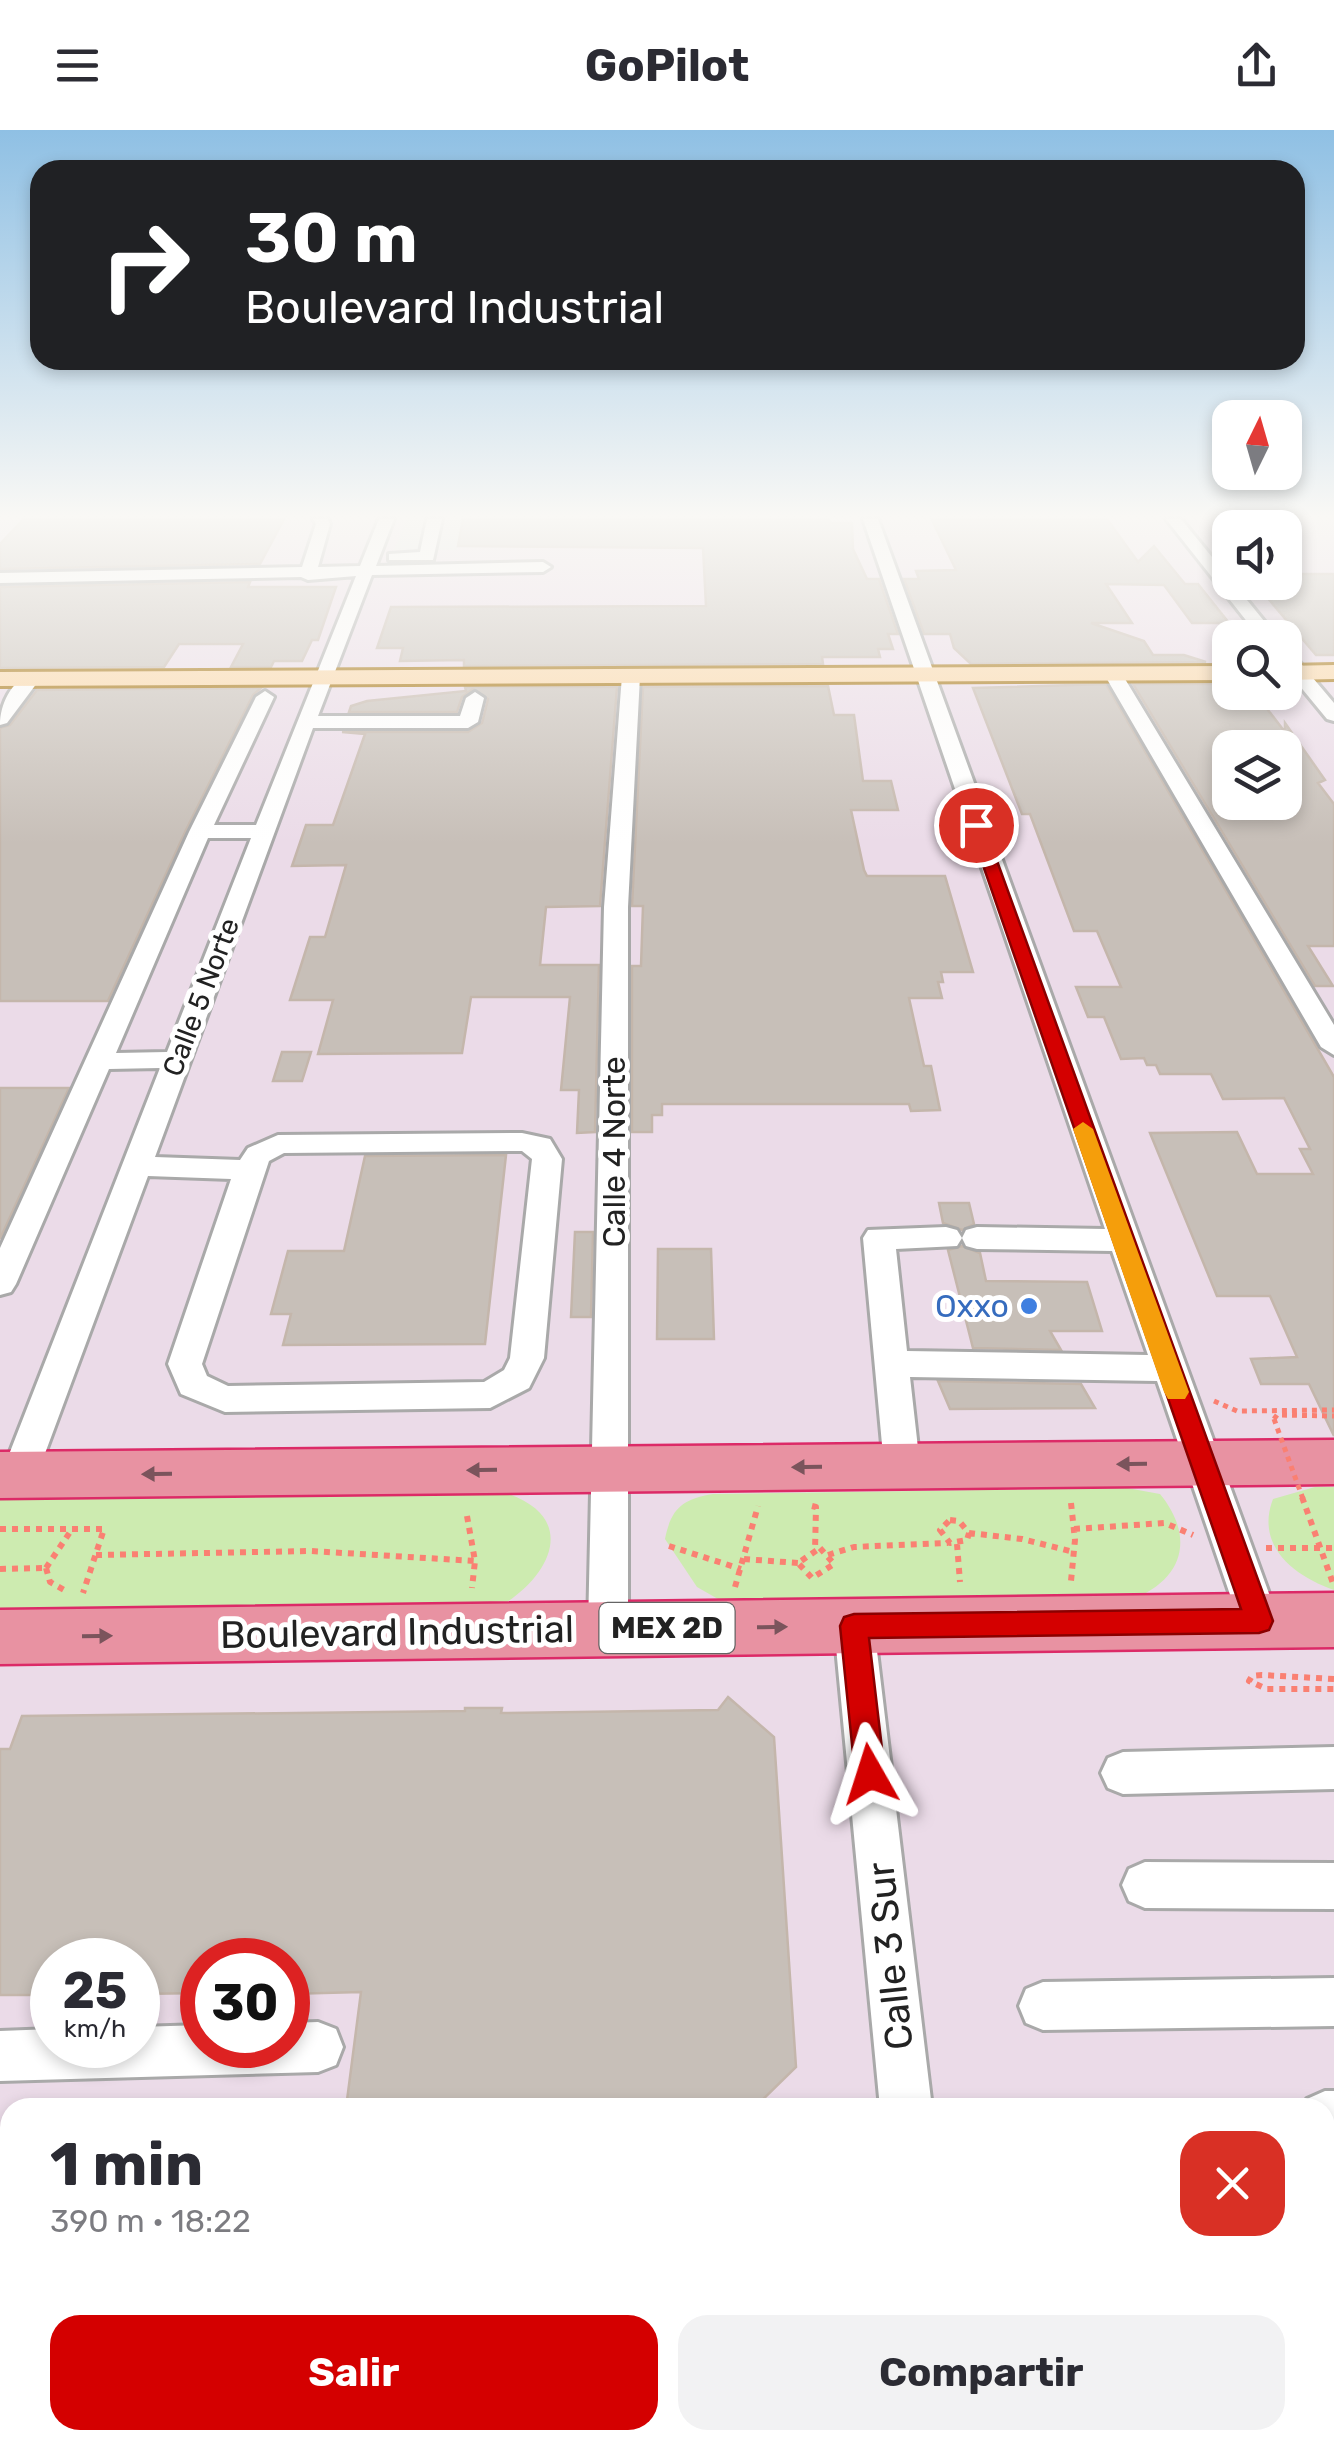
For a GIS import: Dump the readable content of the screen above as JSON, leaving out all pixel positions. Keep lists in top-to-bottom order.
{
  "streets": {
    "highway": ["MEX 2D", "Boulevard Industrial"],
    "street": ["Calle 5 Norte", "Calle 4 Norte", "Calle 3 Sur"]
  },
  "crossings": [
    ["Calle 4 Norte", "Boulevard Industrial"],
    ["Boulevard Industrial", "Calle 3 Sur"]
  ],
  "places": ["Oxxo"],
  "north": "top",
  "page": {
    "header": "GoPilot",
    "turn": ["30 m", "Boulevard Industrial"],
    "speed": "25 km/h",
    "limit": "30",
    "heading": ["1 min", "390 m · 18:22"],
    "buttons": ["Salir", "Compartir"]
  }
}
